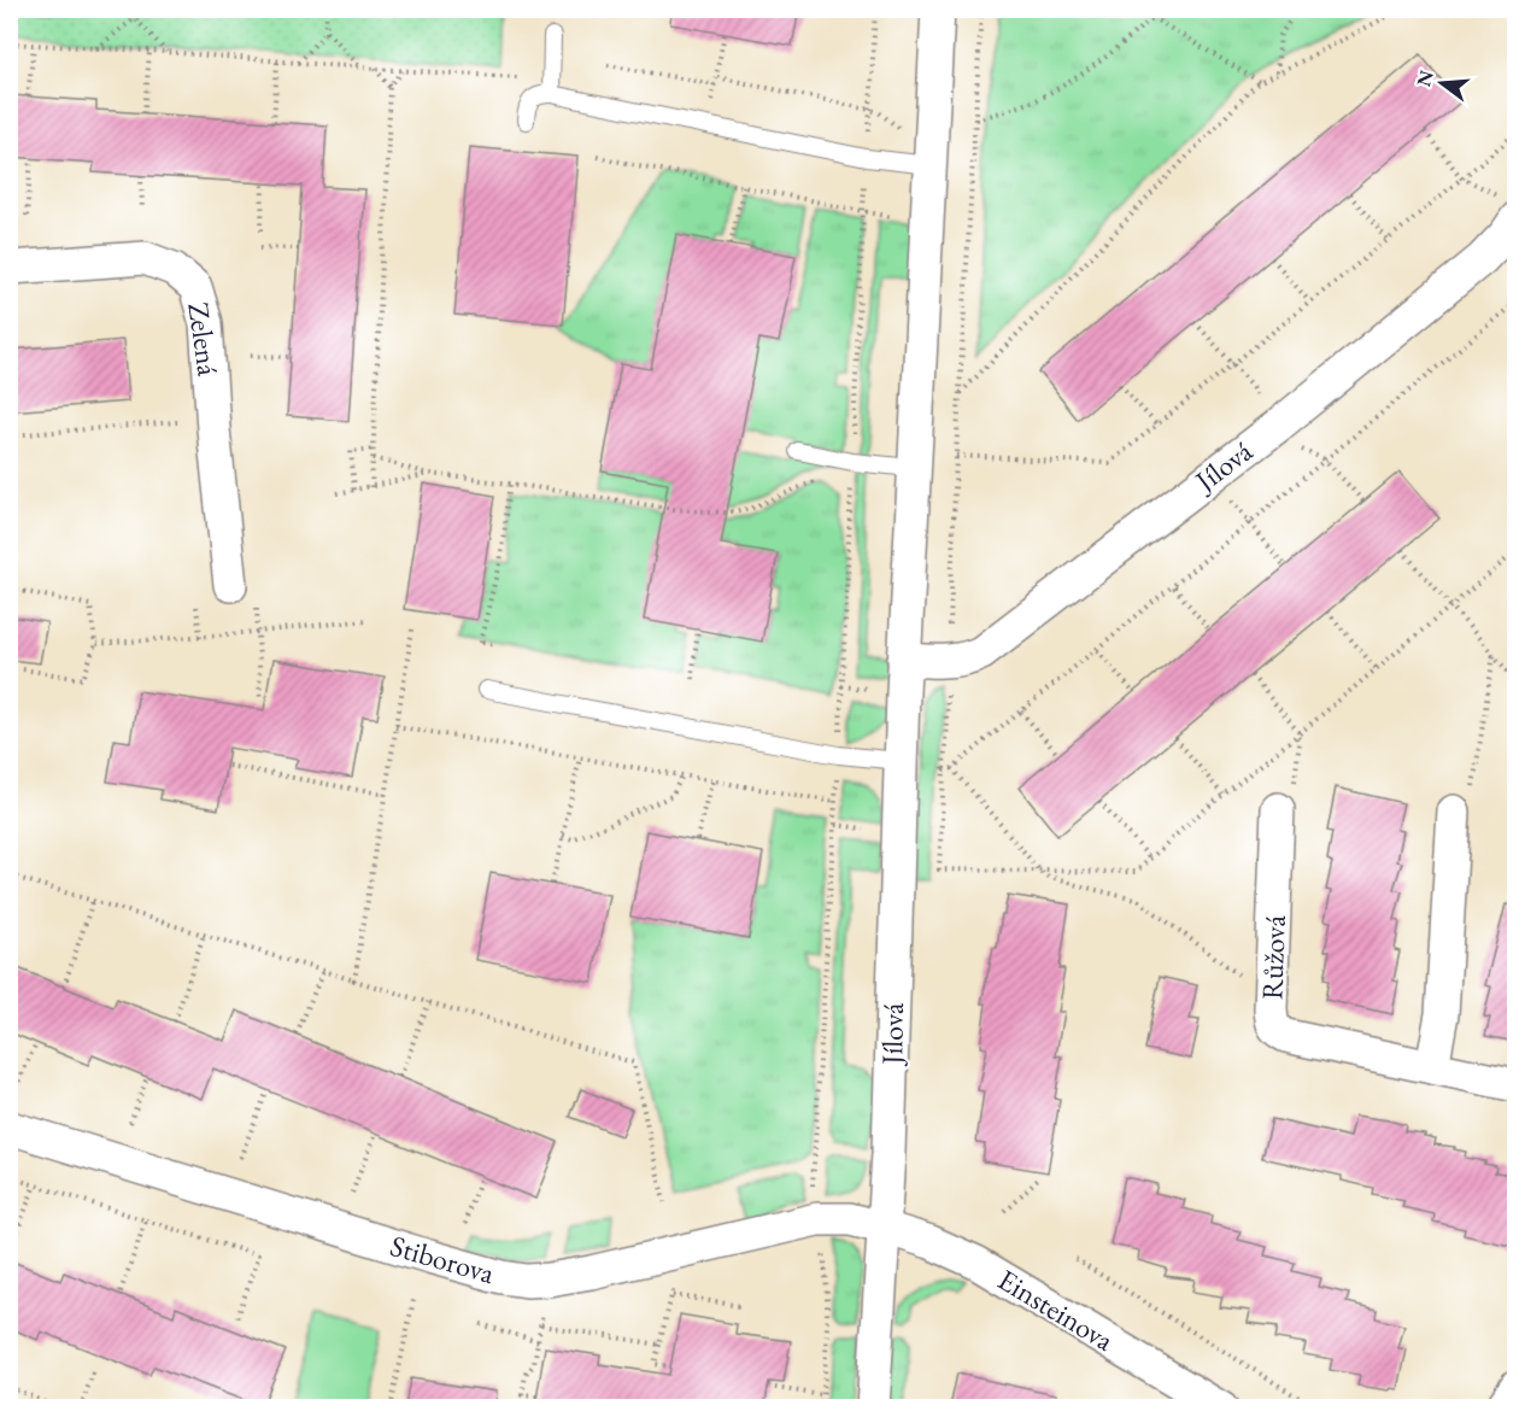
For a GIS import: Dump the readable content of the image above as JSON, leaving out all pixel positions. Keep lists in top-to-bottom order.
{
  "streets": {
    "street": [
      "Zelená",
      "Jílová",
      "Růžová",
      "Stiborova",
      "Einsteinova"
    ]
  },
  "crossings": [
    ["Jílová", "Stiborova"],
    ["Jílová", "Einsteinova"],
    ["Stiborova", "Einsteinova"]
  ],
  "north": "left"
}
